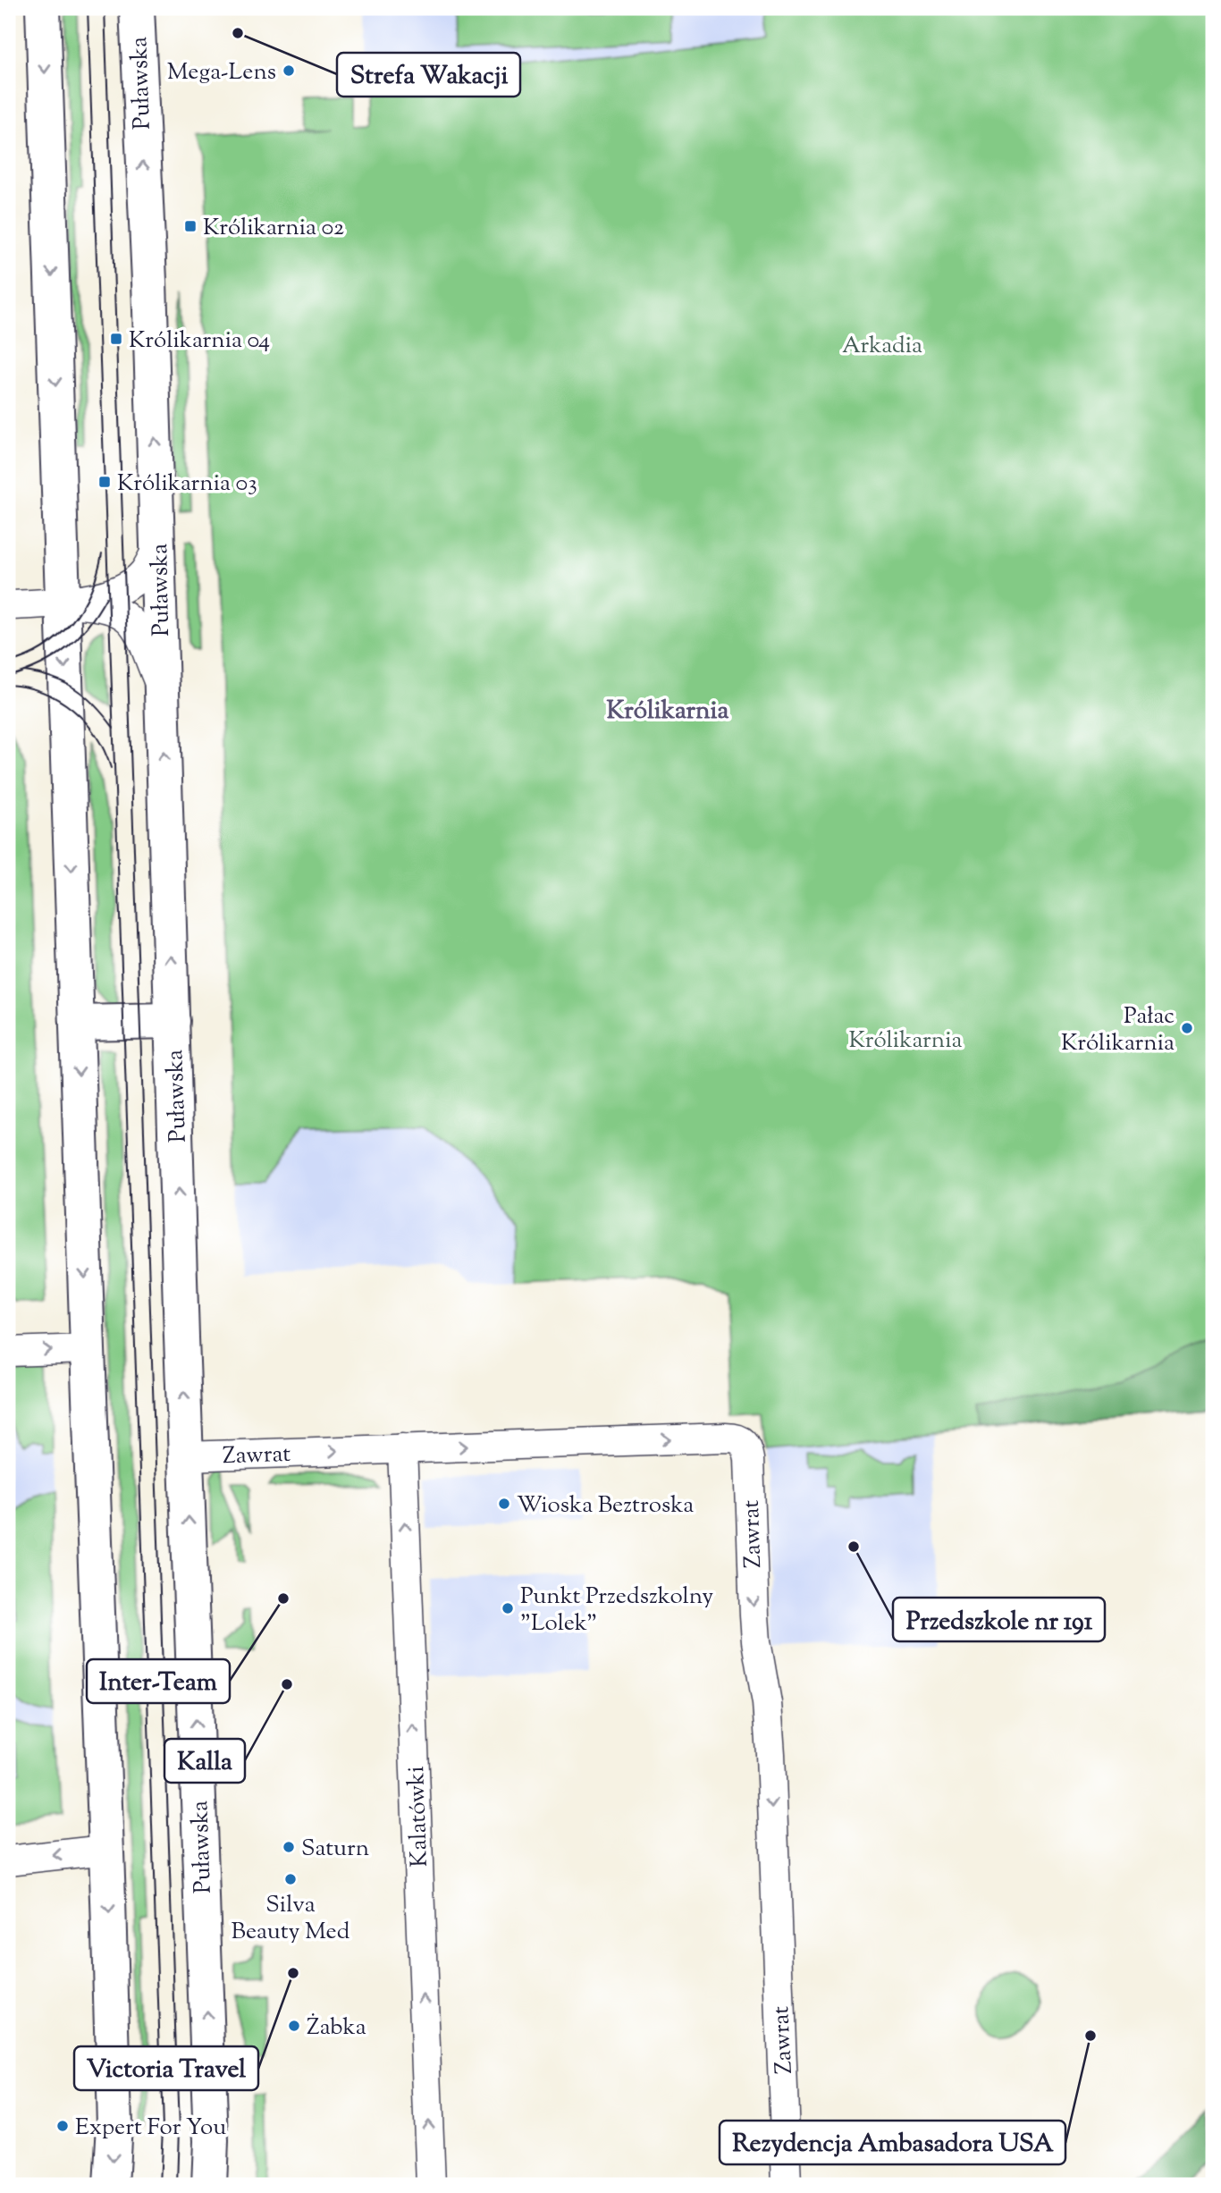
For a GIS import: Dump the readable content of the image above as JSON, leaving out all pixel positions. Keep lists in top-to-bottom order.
{
  "streets": {
    "main road": ["Puławska"],
    "street": ["Zawrat", "Kalatówki"]
  },
  "crossings": [
    ["Puławska", "Zawrat"],
    ["Zawrat", "Kalatówki"]
  ],
  "one_way": ["Kalatówki"],
  "districts": ["Królikarnia"],
  "parks": ["Arkadia", "Królikarnia"],
  "places": {
    "other": [
      "Strefa Wakacji",
      "Mega-Lens",
      "Pałac Królikarnia",
      "Wioska Beztroska",
      "Przedszkole nr 191",
      "Inter-Team",
      "Punkt Przedszkolny \"Lolek\"",
      "Kalla",
      "Saturn",
      "Silva Beauty Med",
      "Victoria Travel",
      "Żabka",
      "Rezydencja Ambasadora USA",
      "Expert For You"
    ],
    "transit": ["Królikarnia 02", "Królikarnia 04", "Królikarnia 03"]
  }
}
